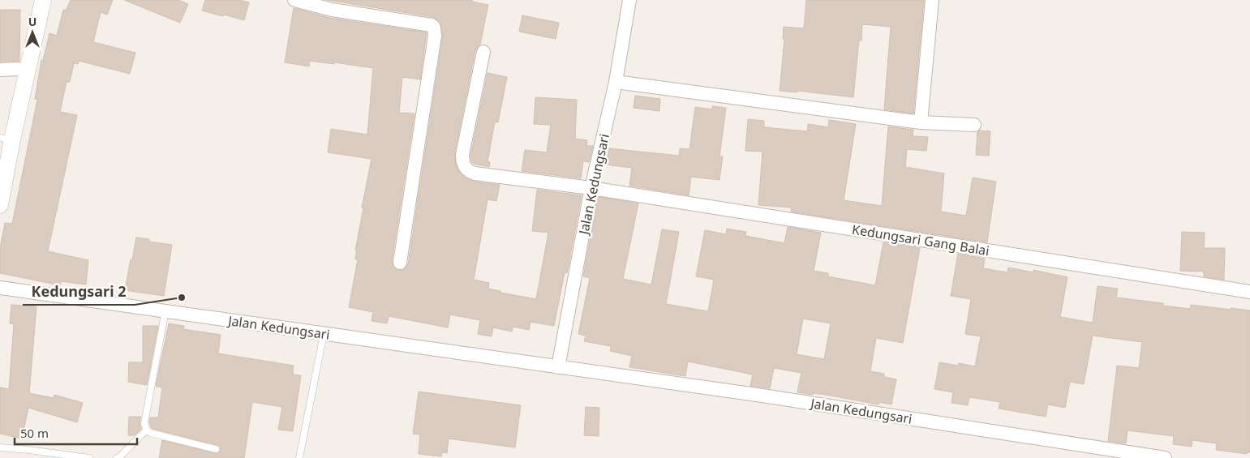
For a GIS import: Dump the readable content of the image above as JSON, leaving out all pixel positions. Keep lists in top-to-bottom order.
{
  "streets": {
    "street": ["Jalan Kedungsari", "Kedungsari Gang Balai"]
  },
  "crossings": [
    ["Jalan Kedungsari", "Kedungsari Gang Balai"]
  ],
  "places": ["Kedungsari 2"],
  "scale_bar": "50 m",
  "north": "top"
}
